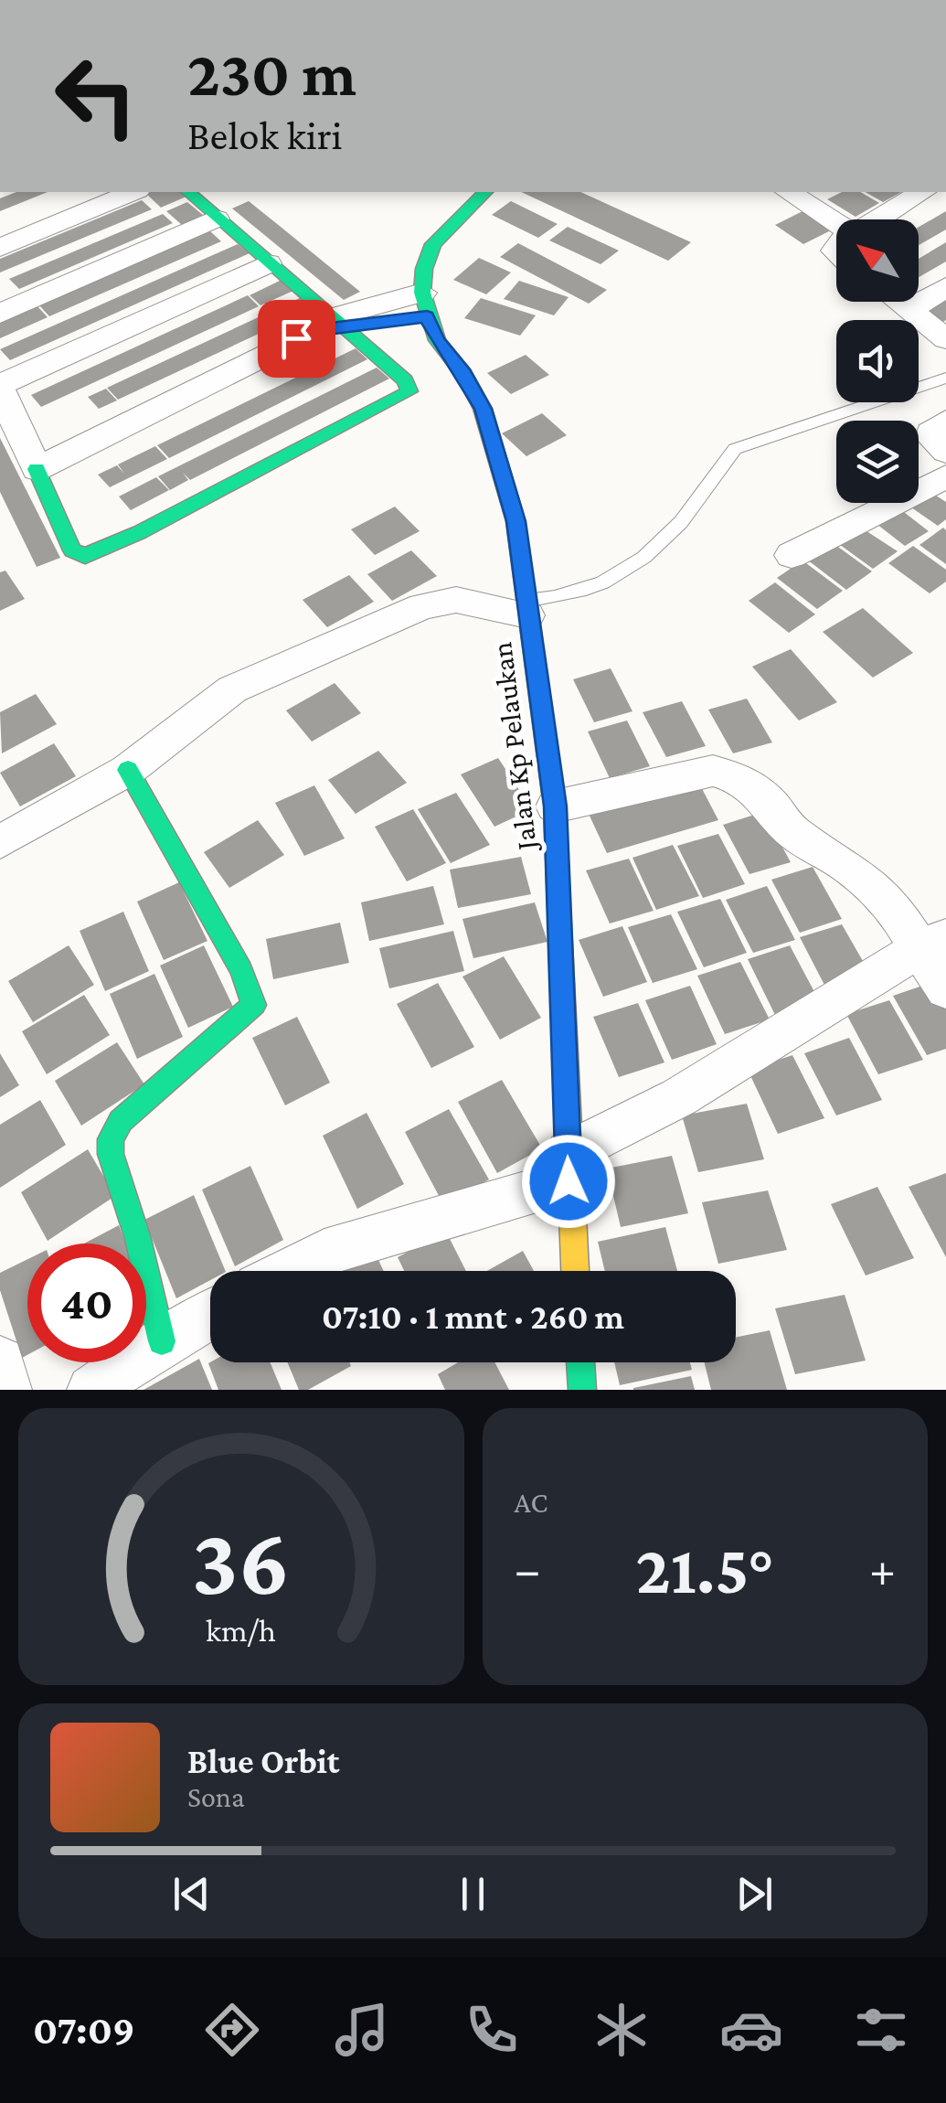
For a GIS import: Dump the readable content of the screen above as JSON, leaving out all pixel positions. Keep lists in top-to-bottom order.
{
  "streets": {
    "street": ["Jalan Kp Pelaukan"]
  },
  "north": "top left",
  "page": {
    "turn": ["230 m", "Belok kiri"],
    "limit": "40",
    "trip": "07:10 · 1 mnt · 260 m",
    "tile": "AC",
    "heat": ["−", "21.5°", "+"],
    "song": ["Blue Orbit", "Sona"],
    "tabs": "07:09",
    "gauge": ["36", "km/h"]
  }
}
